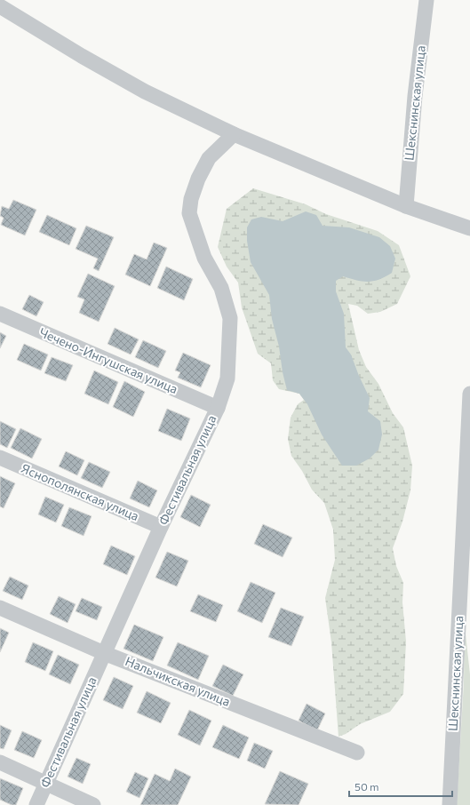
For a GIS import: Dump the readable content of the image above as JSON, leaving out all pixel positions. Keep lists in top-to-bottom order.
{
  "streets": {
    "street": [
      "Шекснинская улица",
      "Чечено-Ингушская улица",
      "Фестивальная улица",
      "Яснополянская улица",
      "Нальчикская улица"
    ]
  },
  "crossings": [
    ["Чечено-Ингушская улица", "Фестивальная улица"],
    ["Фестивальная улица", "Яснополянская улица"],
    ["Фестивальная улица", "Нальчикская улица"]
  ],
  "scale_bar": "50 m"
}
